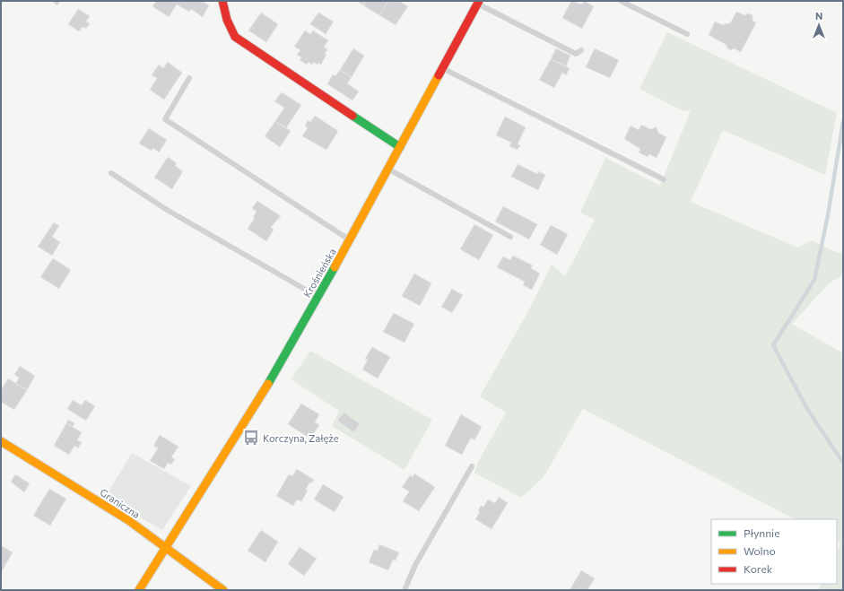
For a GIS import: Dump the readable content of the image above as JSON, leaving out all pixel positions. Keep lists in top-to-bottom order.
{
  "streets": {
    "main road": ["Krośnieńska", "Graniczna"]
  },
  "crossings": [
    ["Krośnieńska", "Graniczna"]
  ],
  "places": {
    "bus stop": ["Korczyna, Załęże"]
  },
  "legend": ["Płynnie", "Wolno", "Korek"],
  "north": "top"
}
